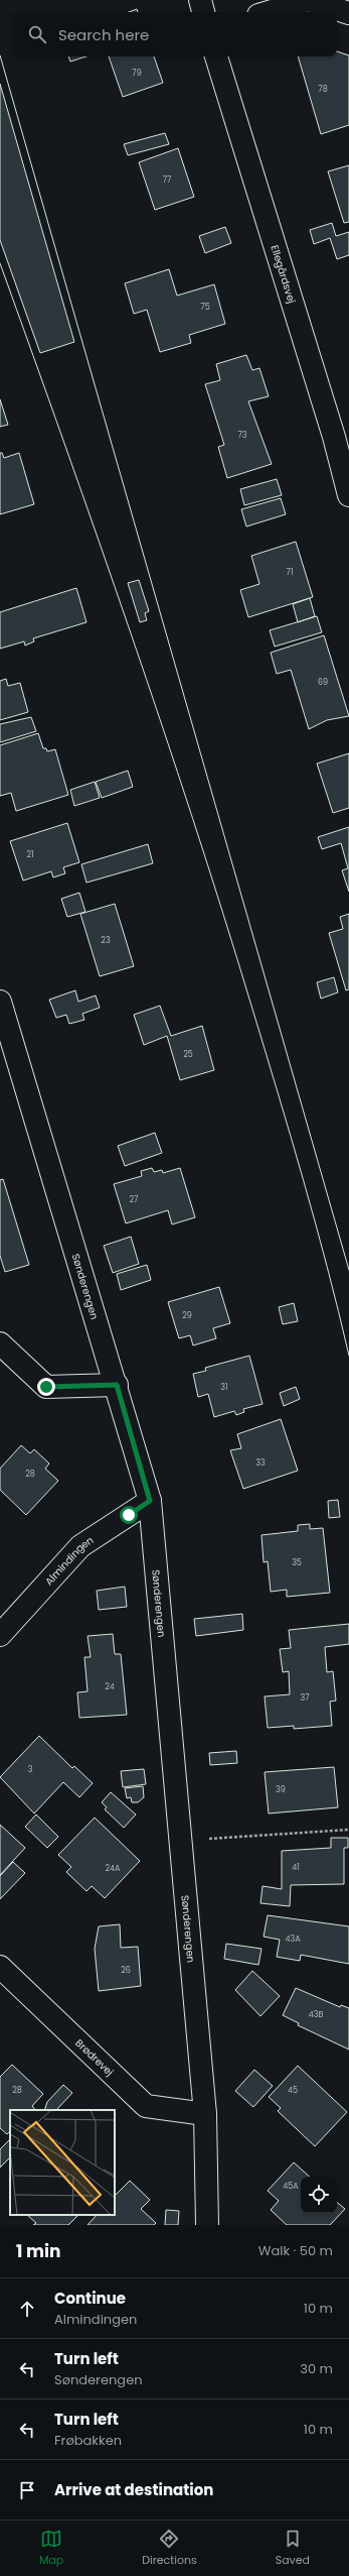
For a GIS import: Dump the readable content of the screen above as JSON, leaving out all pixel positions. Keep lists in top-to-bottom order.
{
  "streets": {
    "street": [
      "Ellegårdsvej",
      "Sønderengen",
      "Almindingen",
      "Brødrevej"
    ]
  },
  "crossings": [
    ["Sønderengen", "Almindingen"],
    ["Sønderengen", "Brødrevej"]
  ],
  "house_numbers": [
    "79",
    "78",
    "77",
    "75",
    "73",
    "71",
    "69",
    "21",
    "23",
    "25",
    "27",
    "29",
    "31",
    "33",
    "28",
    "35",
    "24",
    "37",
    "3",
    "39",
    "41",
    "24A",
    "43A",
    "26",
    "43B",
    "28",
    "45",
    "45A"
  ],
  "page": {
    "search": "Search here",
    "heading": ["1 min", "Walk · 50 m"],
    "list": [
      ["Continue", "Almindingen", "10 m"],
      ["Turn left", "Sønderengen", "30 m"],
      ["Turn left", "Frøbakken", "10 m"],
      "Arrive at destination"
    ],
    "nav": ["Map", "Directions", "Saved"]
  }
}
